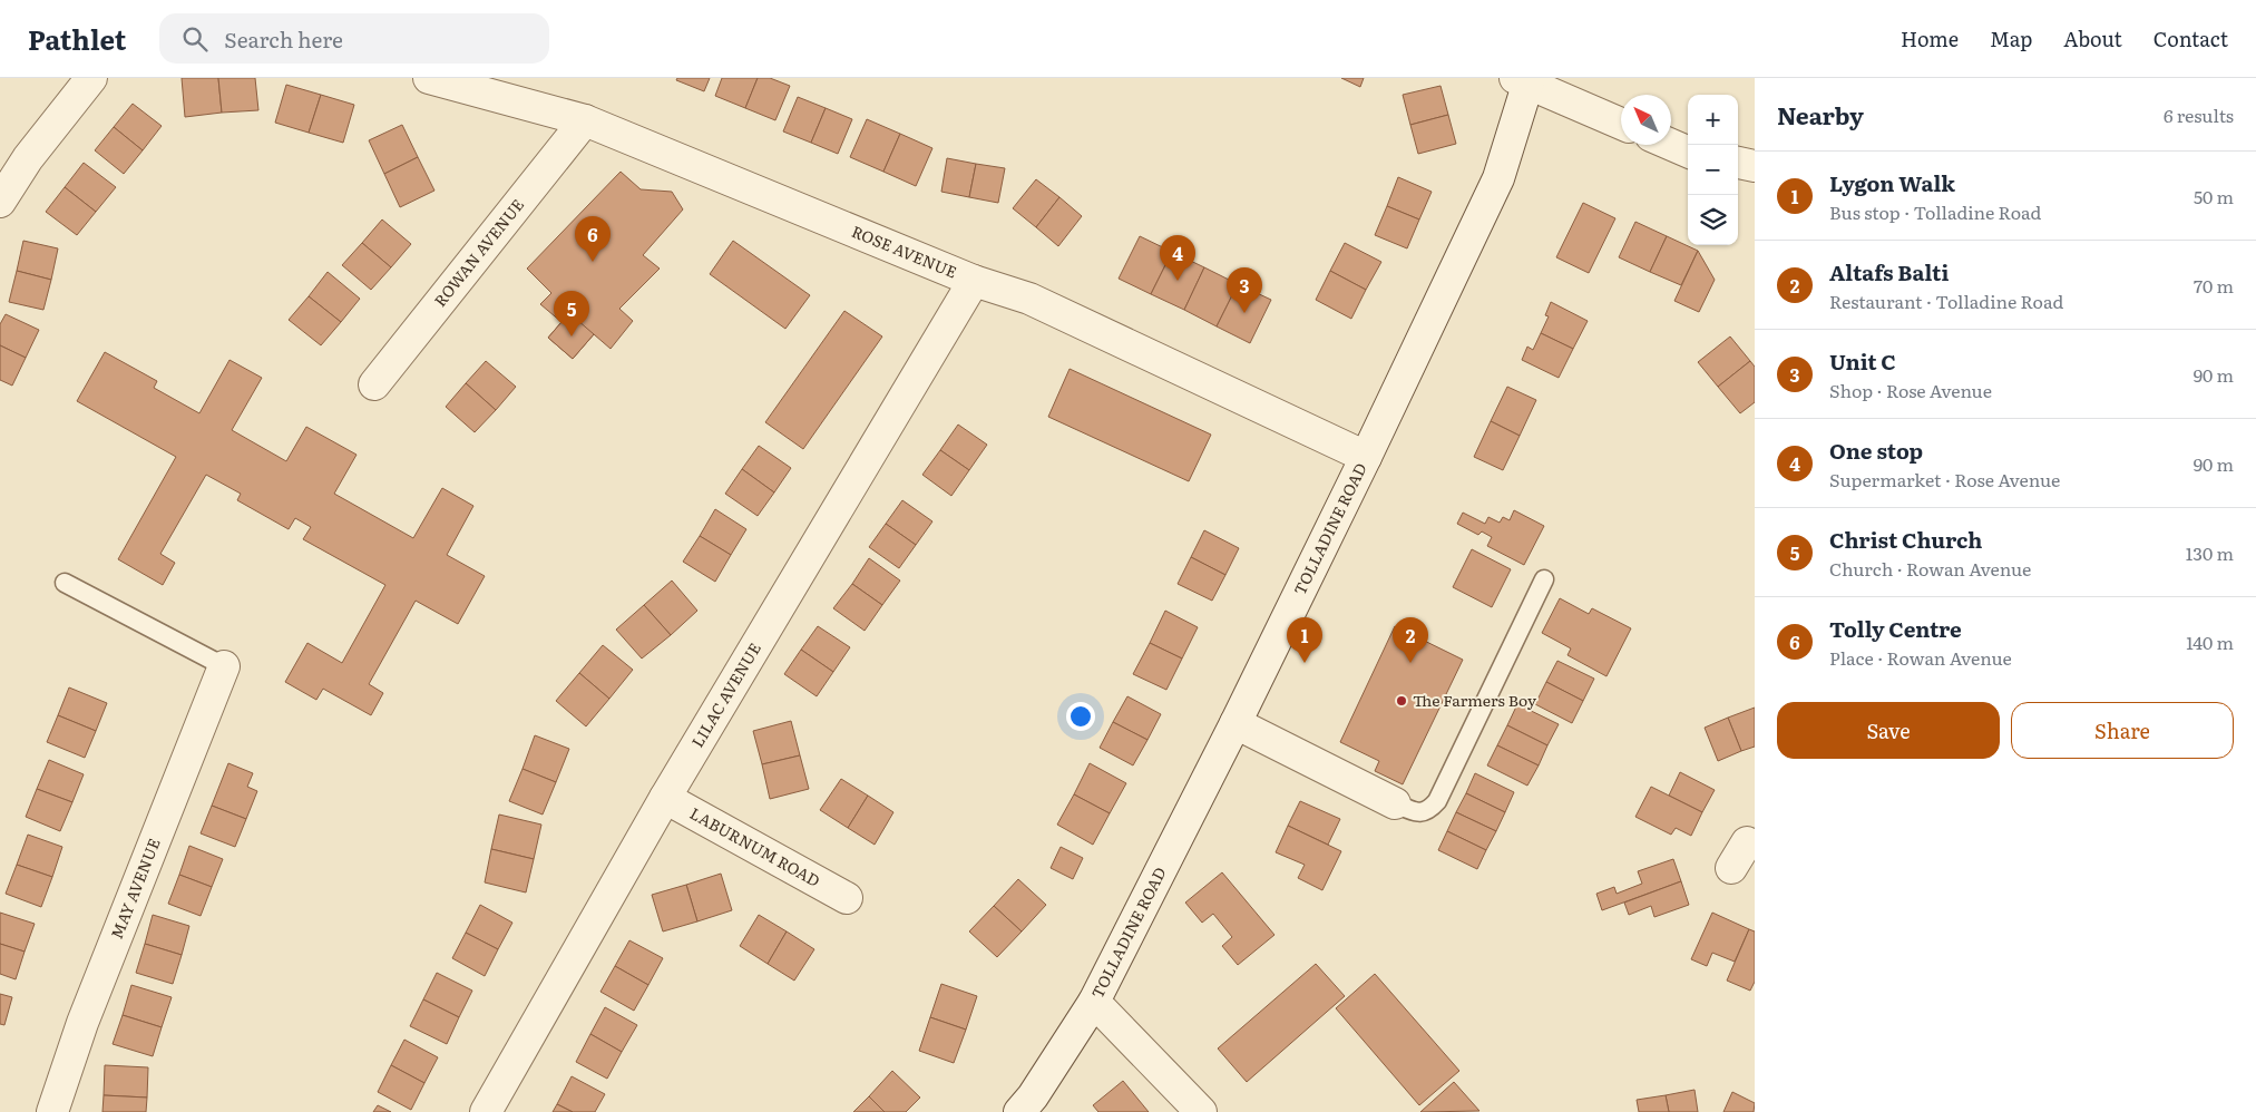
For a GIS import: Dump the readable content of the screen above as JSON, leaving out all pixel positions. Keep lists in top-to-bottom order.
{
  "streets": {
    "street": [
      "ROSE AVENUE",
      "ROWAN AVENUE",
      "TOLLADINE ROAD",
      "LILAC AVENUE",
      "LABURNUM ROAD",
      "MAY AVENUE"
    ]
  },
  "crossings": [
    ["ROSE AVENUE", "ROWAN AVENUE"],
    ["ROSE AVENUE", "TOLLADINE ROAD"],
    ["ROSE AVENUE", "LILAC AVENUE"],
    ["LILAC AVENUE", "LABURNUM ROAD"]
  ],
  "places": ["The Farmers Boy"],
  "north": "top left",
  "page": {
    "header": "Pathlet",
    "search": "Search here",
    "nav": [
      "Home",
      "Map",
      "About",
      "Contact"
    ],
    "heading": ["Nearby", "6 results"],
    "map_buttons": ["+", "−"],
    "list": [
      {
        "mark": "1",
        "name": "Lygon Walk",
        "note": "Bus stop · Tolladine Road",
        "value": "50 m"
      },
      {
        "mark": "2",
        "name": "Altafs Balti",
        "note": "Restaurant · Tolladine Road",
        "value": "70 m"
      },
      {
        "mark": "3",
        "name": "Unit C",
        "note": "Shop · Rose Avenue",
        "value": "90 m"
      },
      {
        "mark": "4",
        "name": "One stop",
        "note": "Supermarket · Rose Avenue",
        "value": "90 m"
      },
      {
        "mark": "5",
        "name": "Christ Church",
        "note": "Church · Rowan Avenue",
        "value": "130 m"
      },
      {
        "mark": "6",
        "name": "Tolly Centre",
        "note": "Place · Rowan Avenue",
        "value": "140 m"
      }
    ],
    "pins": [
      "6",
      "4",
      "3",
      "5",
      "1",
      "2"
    ],
    "buttons": ["Save", "Share"]
  }
}
